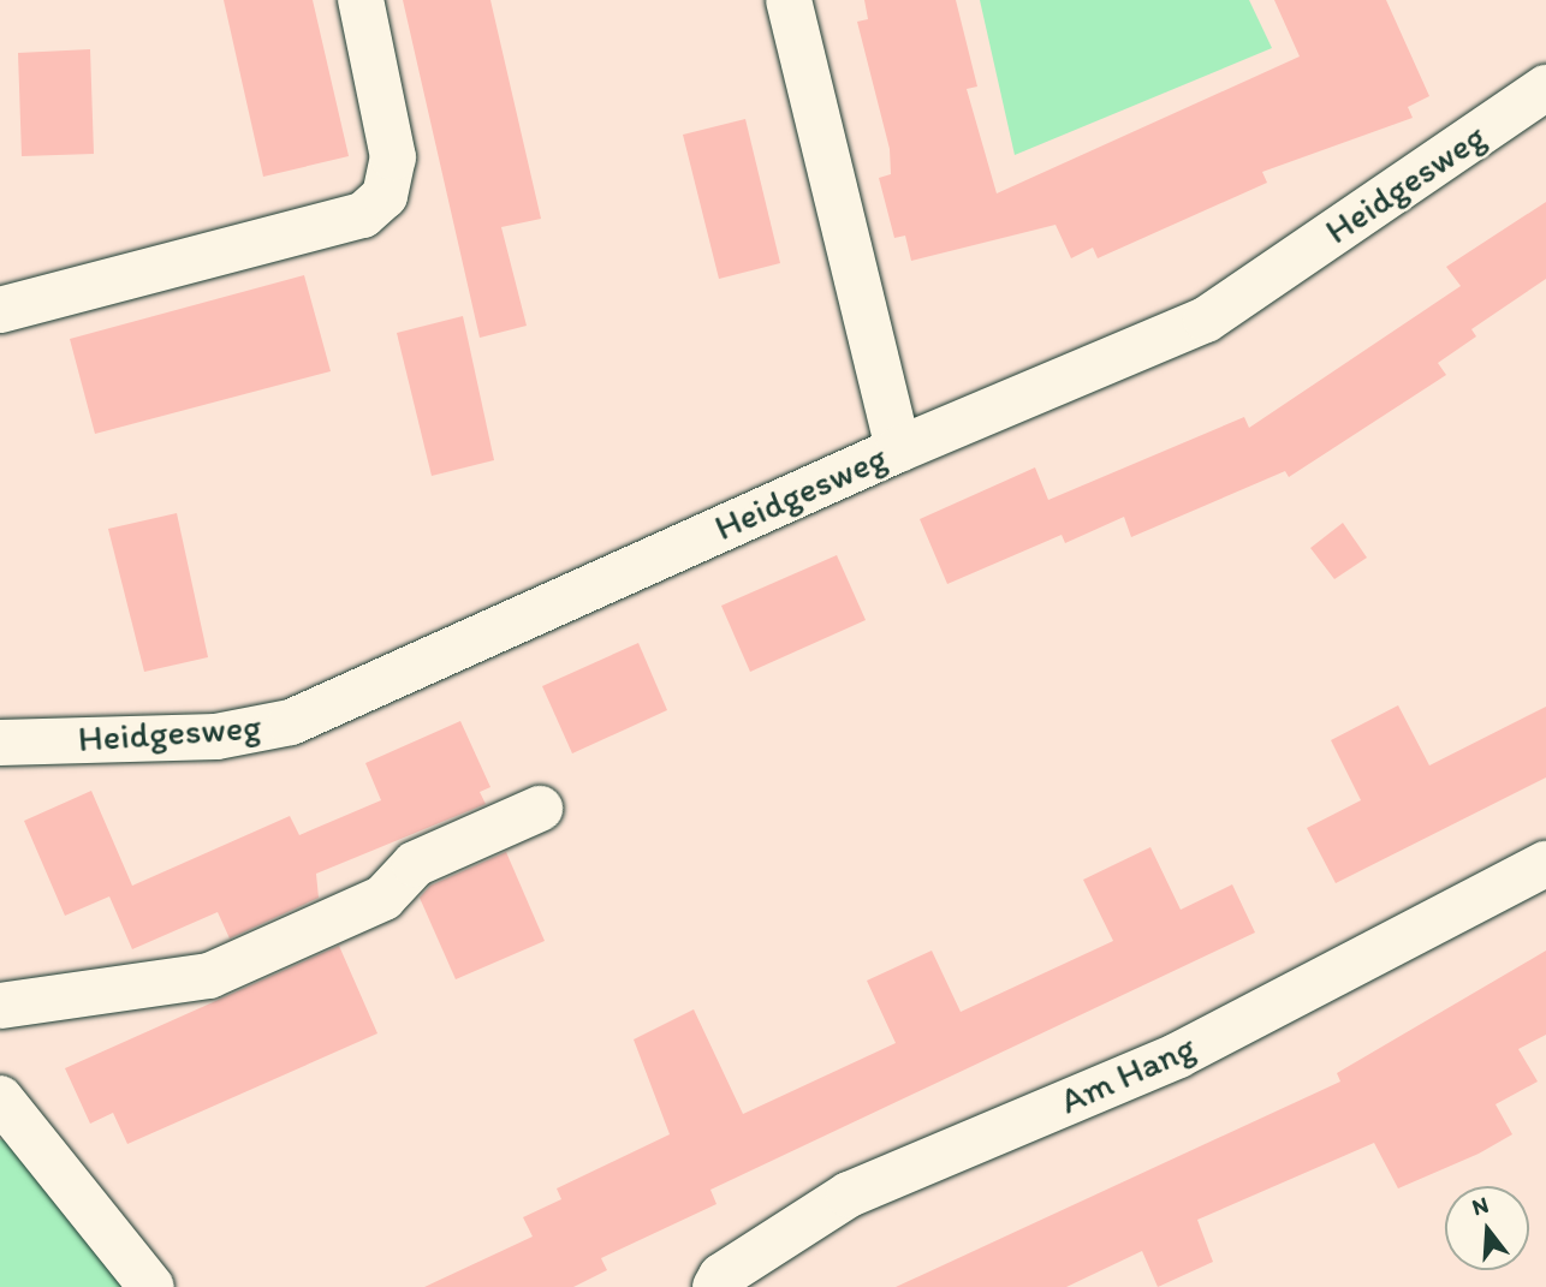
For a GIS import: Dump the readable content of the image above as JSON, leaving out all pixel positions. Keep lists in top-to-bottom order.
{
  "streets": {
    "street": ["Heidgesweg", "Am Hang"]
  },
  "north": "top"
}
